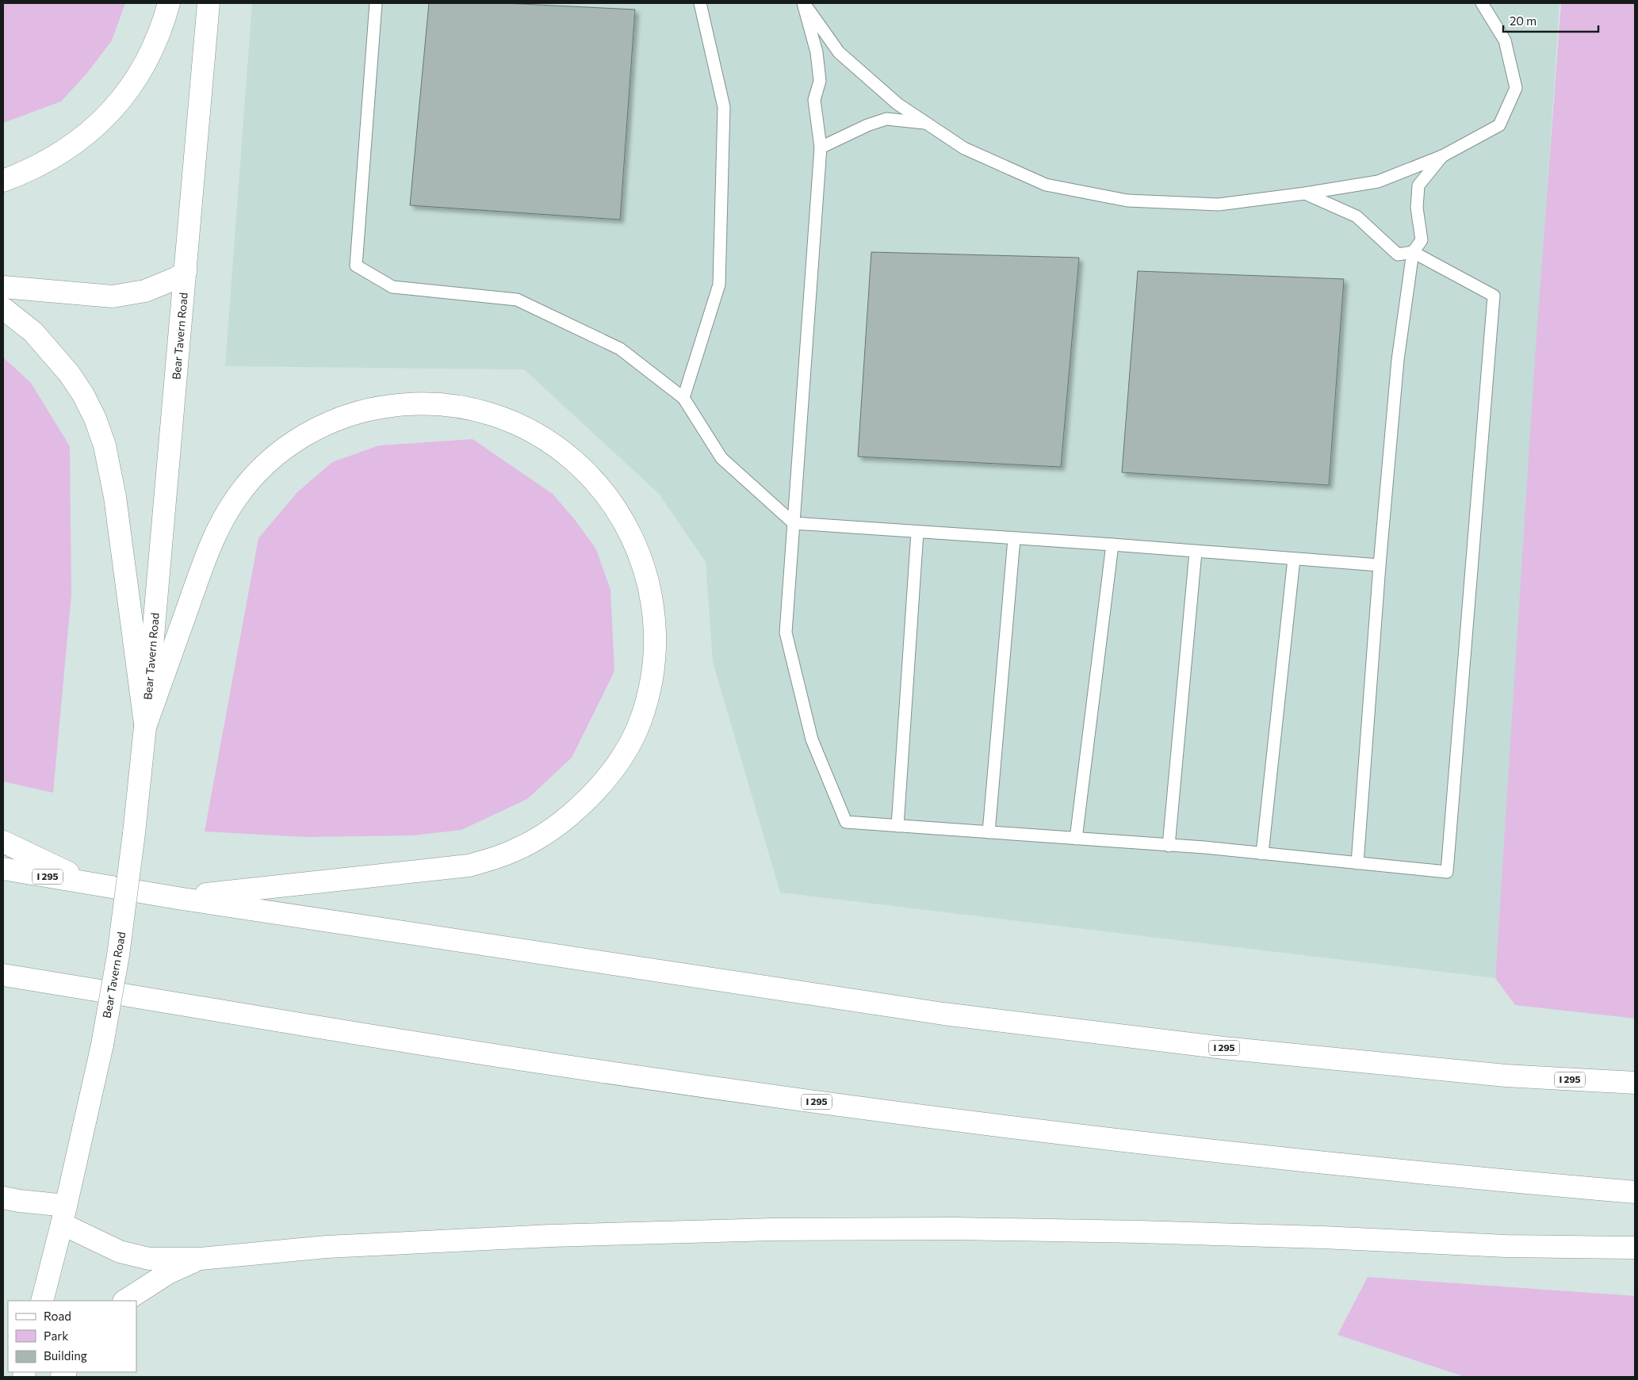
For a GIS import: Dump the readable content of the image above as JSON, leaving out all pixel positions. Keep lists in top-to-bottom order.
{
  "streets": {
    "main road": ["Bear Tavern Road", "I 295"]
  },
  "legend": ["Road", "Park", "Building"],
  "scale_bar": "20 m"
}
